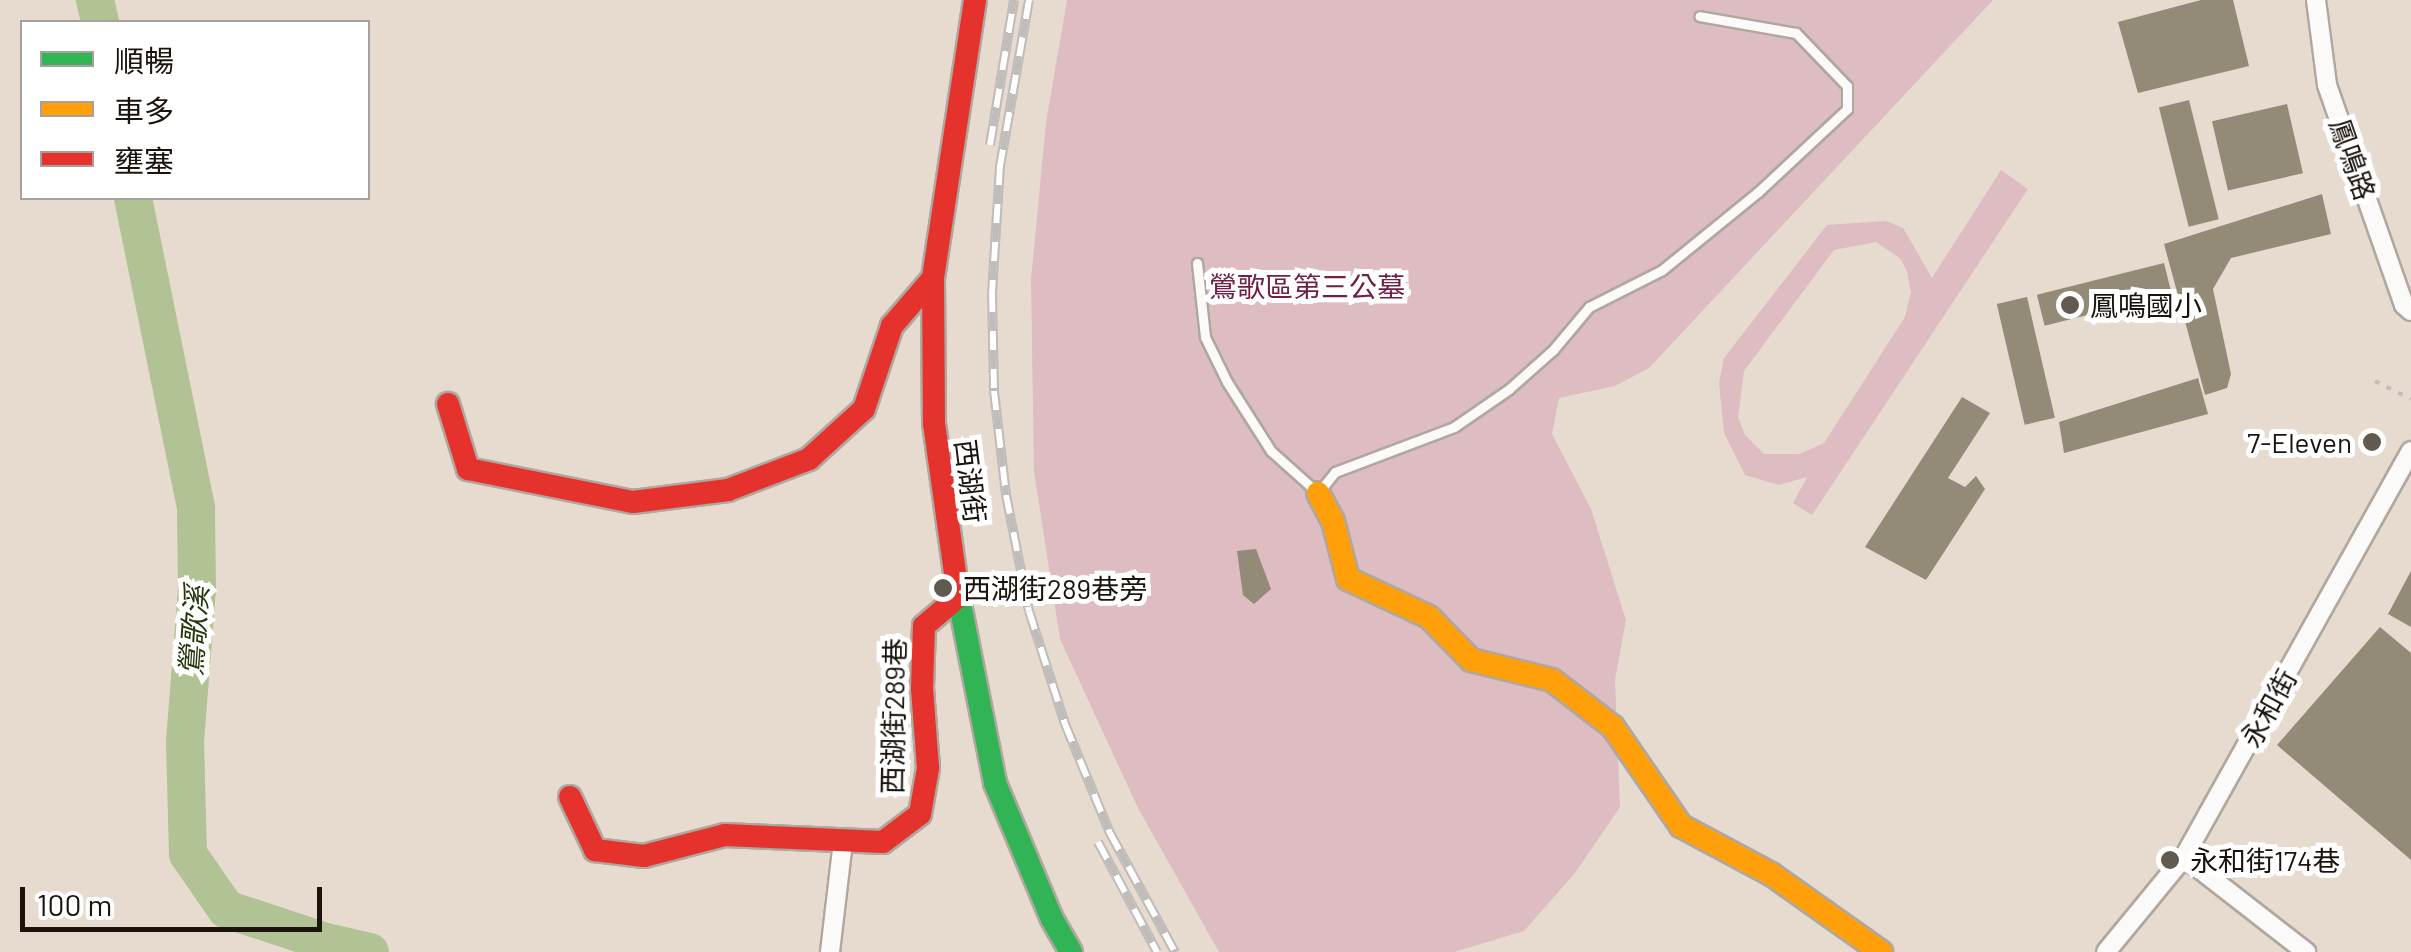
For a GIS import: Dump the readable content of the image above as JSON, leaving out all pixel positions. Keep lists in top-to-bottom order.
{
  "streets": {
    "street": [
      "鳳鳴路",
      "西湖街",
      "永和街",
      "西湖街289巷"
    ]
  },
  "crossings": [
    ["西湖街", "西湖街289巷"]
  ],
  "water": ["鶯歌溪"],
  "parks": ["鶯歌區第三公墓"],
  "places": [
    "鳳鳴國小",
    "7-Eleven",
    "西湖街289巷旁",
    "永和街174巷"
  ],
  "legend": ["順暢", "車多", "壅塞"],
  "scale_bar": "100 m"
}
